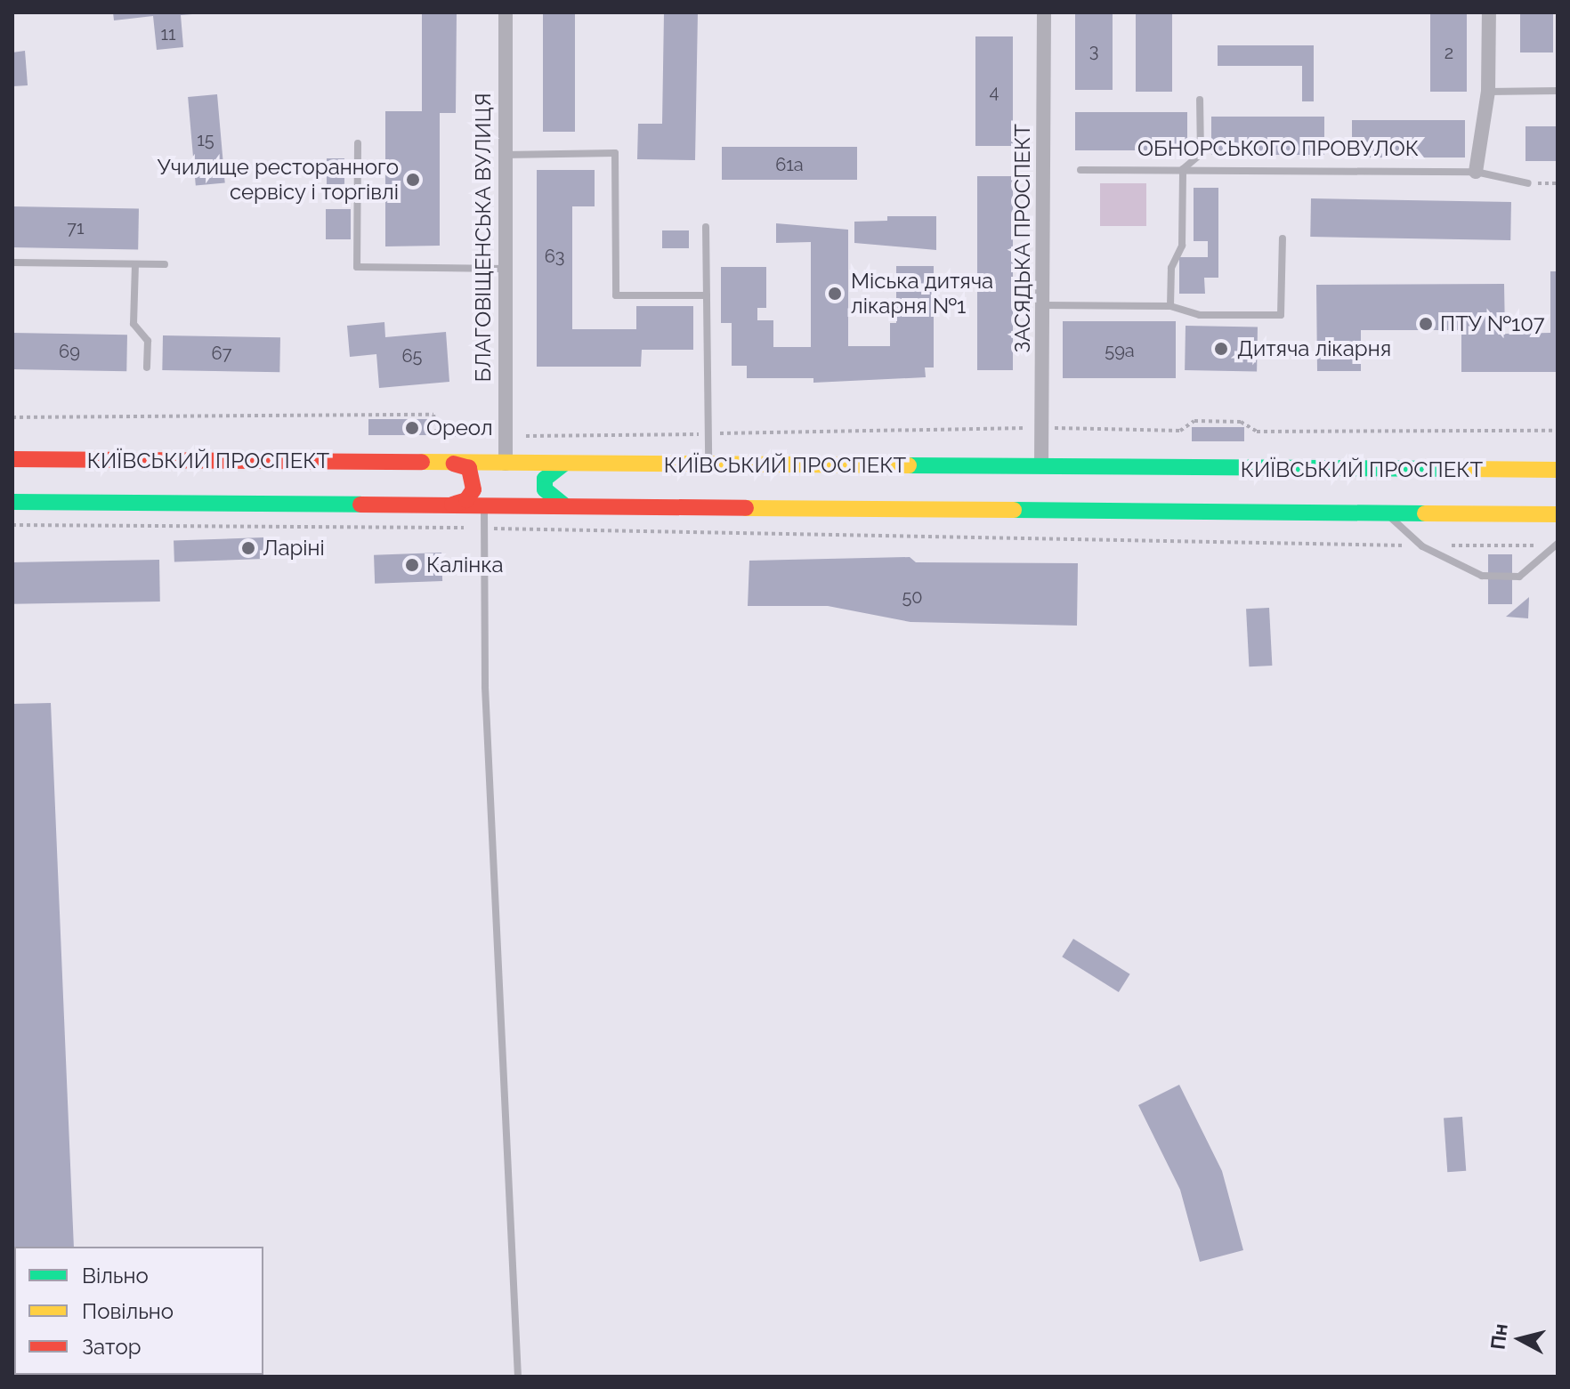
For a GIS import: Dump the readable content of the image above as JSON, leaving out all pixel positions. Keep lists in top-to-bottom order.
{
  "streets": {
    "main road": ["КИЇВСЬКИЙ ПРОСПЕКТ"],
    "street": ["БЛАГОВІЩЕНСЬКА ВУЛИЦЯ", "ЗАСЯДЬКА ПРОСПЕКТ"],
    "lane": ["ОБНОРСЬКОГО ПРОВУЛОК"]
  },
  "crossings": [
    ["БЛАГОВІЩЕНСЬКА ВУЛИЦЯ", "КИЇВСЬКИЙ ПРОСПЕКТ"],
    ["ЗАСЯДЬКА ПРОСПЕКТ", "КИЇВСЬКИЙ ПРОСПЕКТ"]
  ],
  "places": [
    "Училище ресторанного сервісу і торгівлі",
    "Міська дитяча лікарня №1",
    "ПТУ №107",
    "Дитяча лікарня",
    "Ореол",
    "Ларіні",
    "Калінка"
  ],
  "house_numbers": [
    "11",
    "3",
    "2",
    "4",
    "15",
    "61а",
    "71",
    "63",
    "59а",
    "69",
    "67",
    "65",
    "50"
  ],
  "legend": ["Вільно", "Повільно", "Затор"],
  "north": "left"
}
